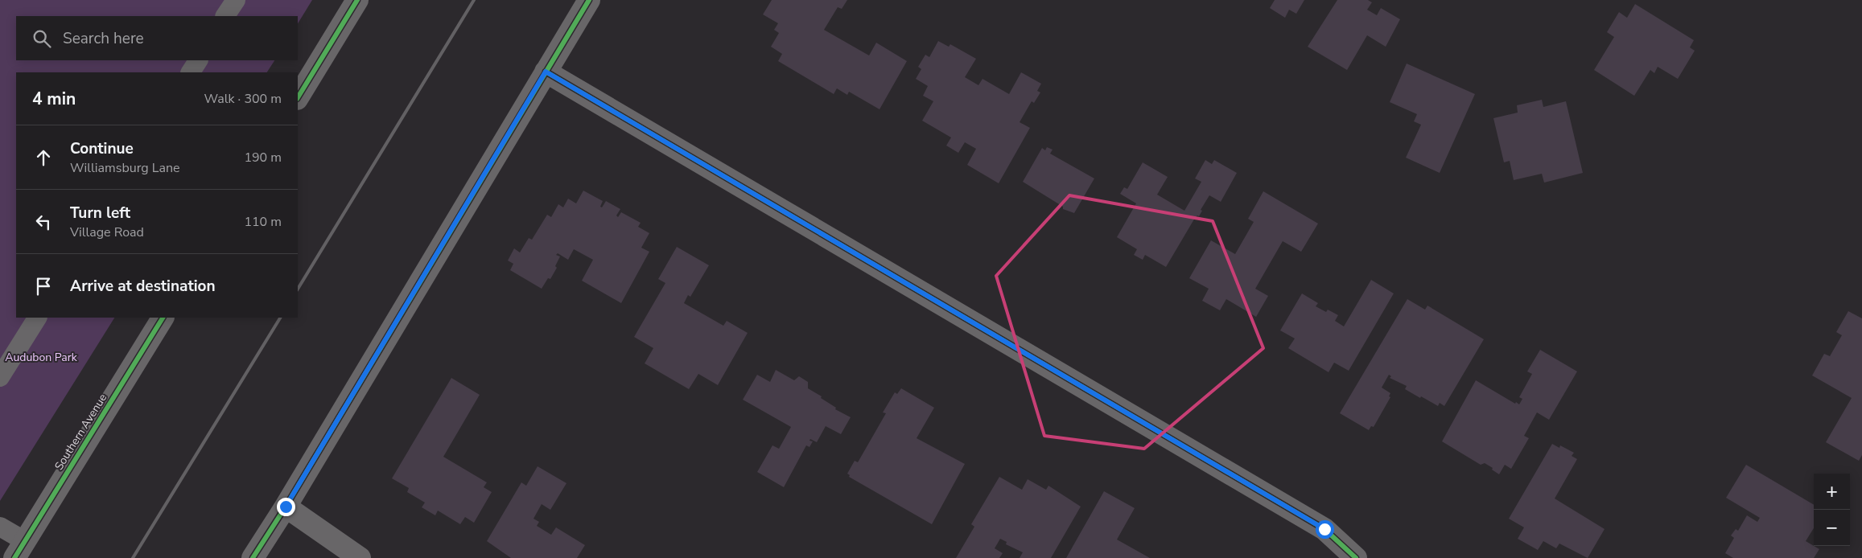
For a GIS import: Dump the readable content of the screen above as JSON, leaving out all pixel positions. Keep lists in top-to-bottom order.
{
  "streets": {
    "street": ["Southern Avenue"]
  },
  "parks": ["Audubon Park"],
  "page": {
    "search": "Search here",
    "heading": ["4 min", "Walk · 300 m"],
    "list": [
      ["Continue", "Williamsburg Lane", "190 m"],
      ["Turn left", "Village Road", "110 m"],
      "Arrive at destination"
    ],
    "map_buttons": ["+", "−"]
  }
}
